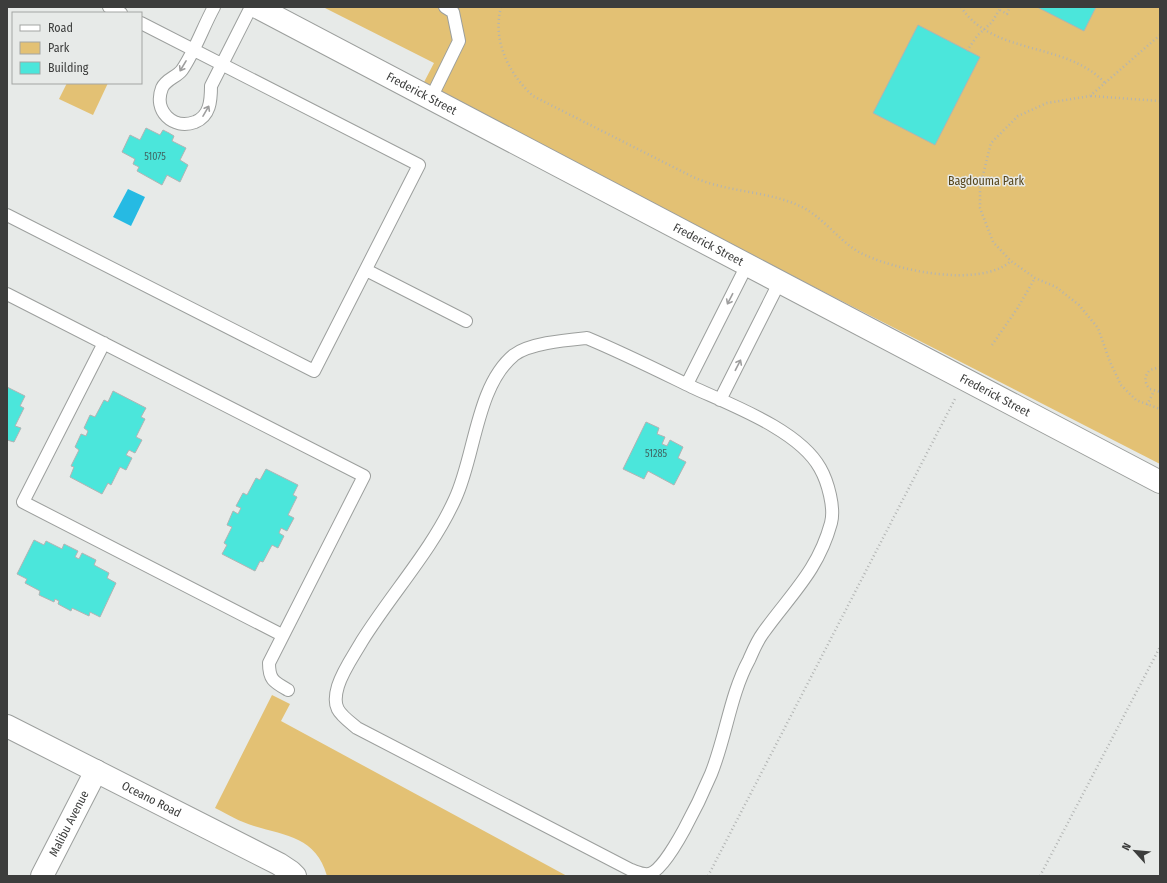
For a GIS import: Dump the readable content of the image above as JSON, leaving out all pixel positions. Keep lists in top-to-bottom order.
{
  "streets": {
    "street": ["Frederick Street", "Oceano Road", "Malibu Avenue"]
  },
  "crossings": [
    ["Oceano Road", "Malibu Avenue"]
  ],
  "parks": ["Bagdouma Park"],
  "house_numbers": ["51075", "51285"],
  "legend": ["Road", "Park", "Building"],
  "north": "top left"
}
